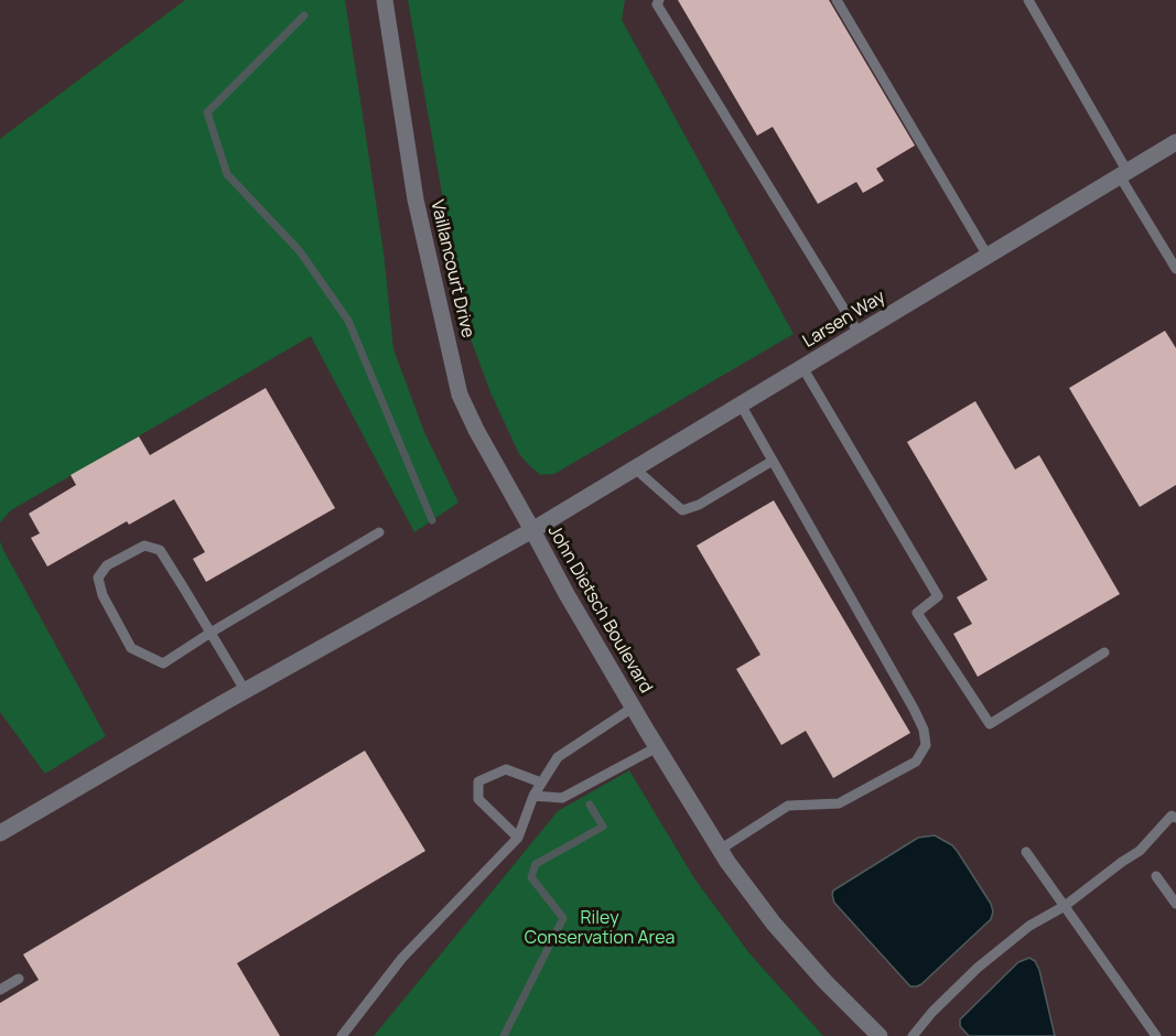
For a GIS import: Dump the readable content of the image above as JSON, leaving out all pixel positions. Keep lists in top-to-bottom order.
{
  "streets": {
    "street": ["Vaillancourt Drive", "Larsen Way", "John Dietsch Boulevard"]
  },
  "crossings": [
    ["Vaillancourt Drive", "Larsen Way"],
    ["Vaillancourt Drive", "John Dietsch Boulevard"],
    ["Larsen Way", "John Dietsch Boulevard"]
  ],
  "parks": ["Riley Conservation Area"]
}
